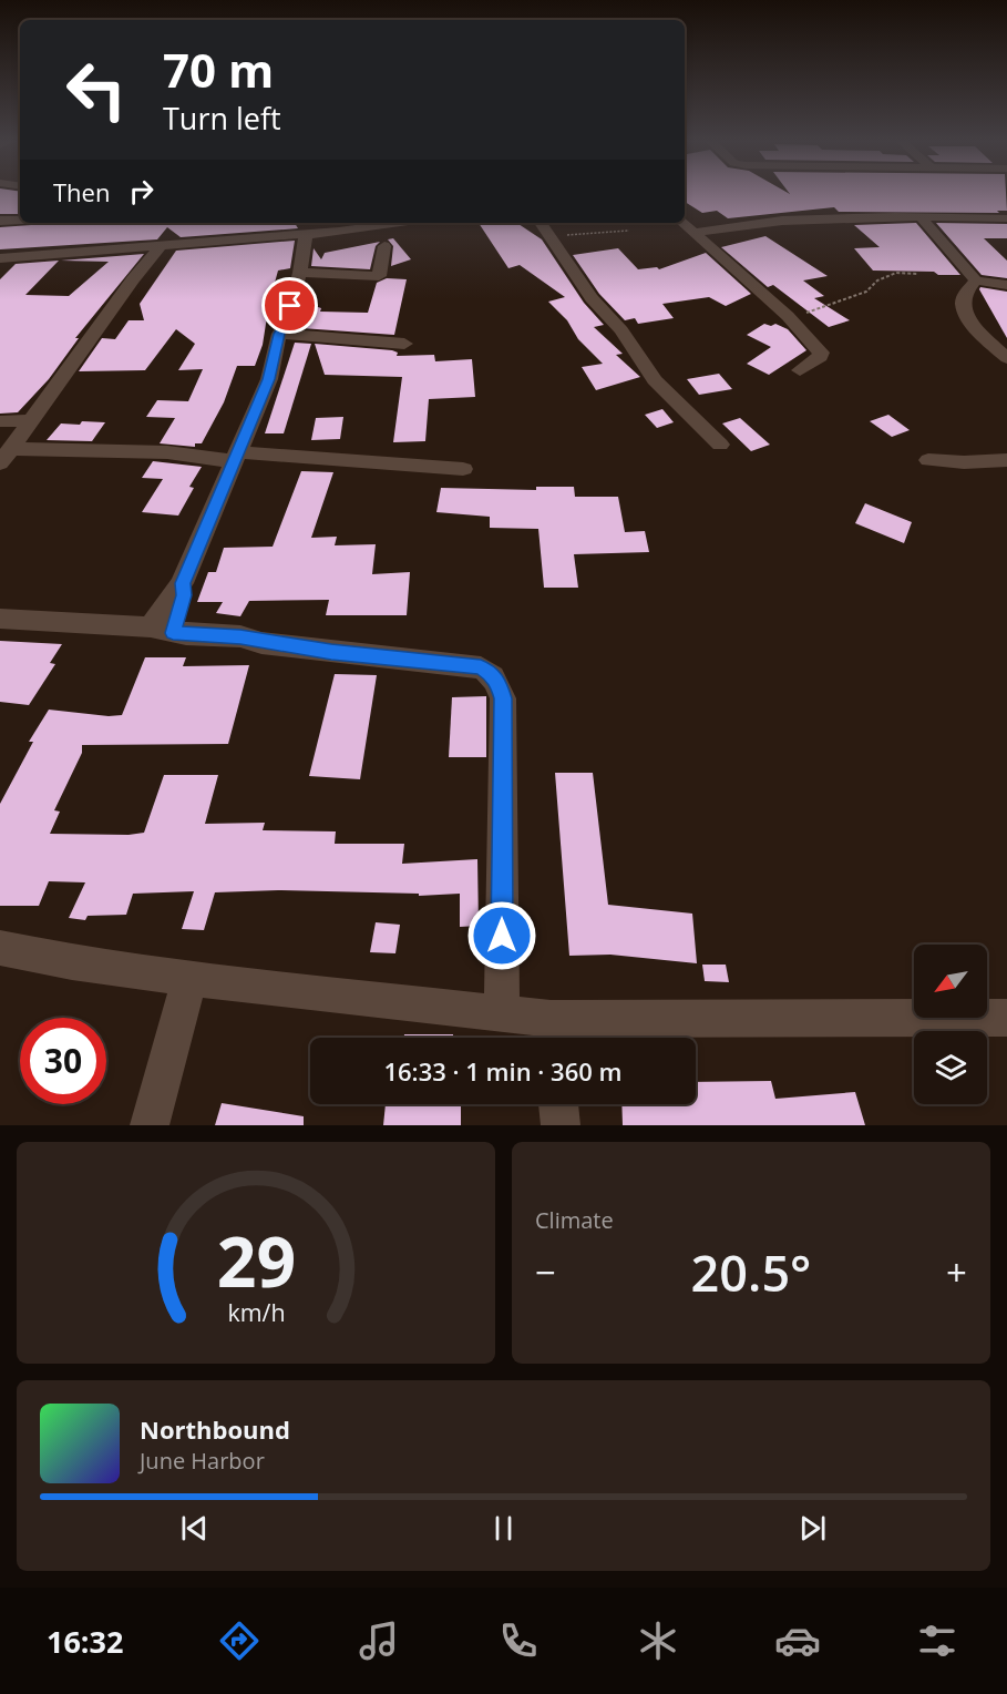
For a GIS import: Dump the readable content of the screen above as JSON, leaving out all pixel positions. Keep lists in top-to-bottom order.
{
  "north": "bottom left",
  "page": {
    "turn": ["70 m", "Turn left"],
    "then": "Then",
    "limit": "30",
    "trip": "16:33 · 1 min · 360 m",
    "tile": "Climate",
    "heat": ["−", "20.5°", "+"],
    "song": ["Northbound", "June Harbor"],
    "tabs": "16:32",
    "gauge": ["29", "km/h"]
  }
}
